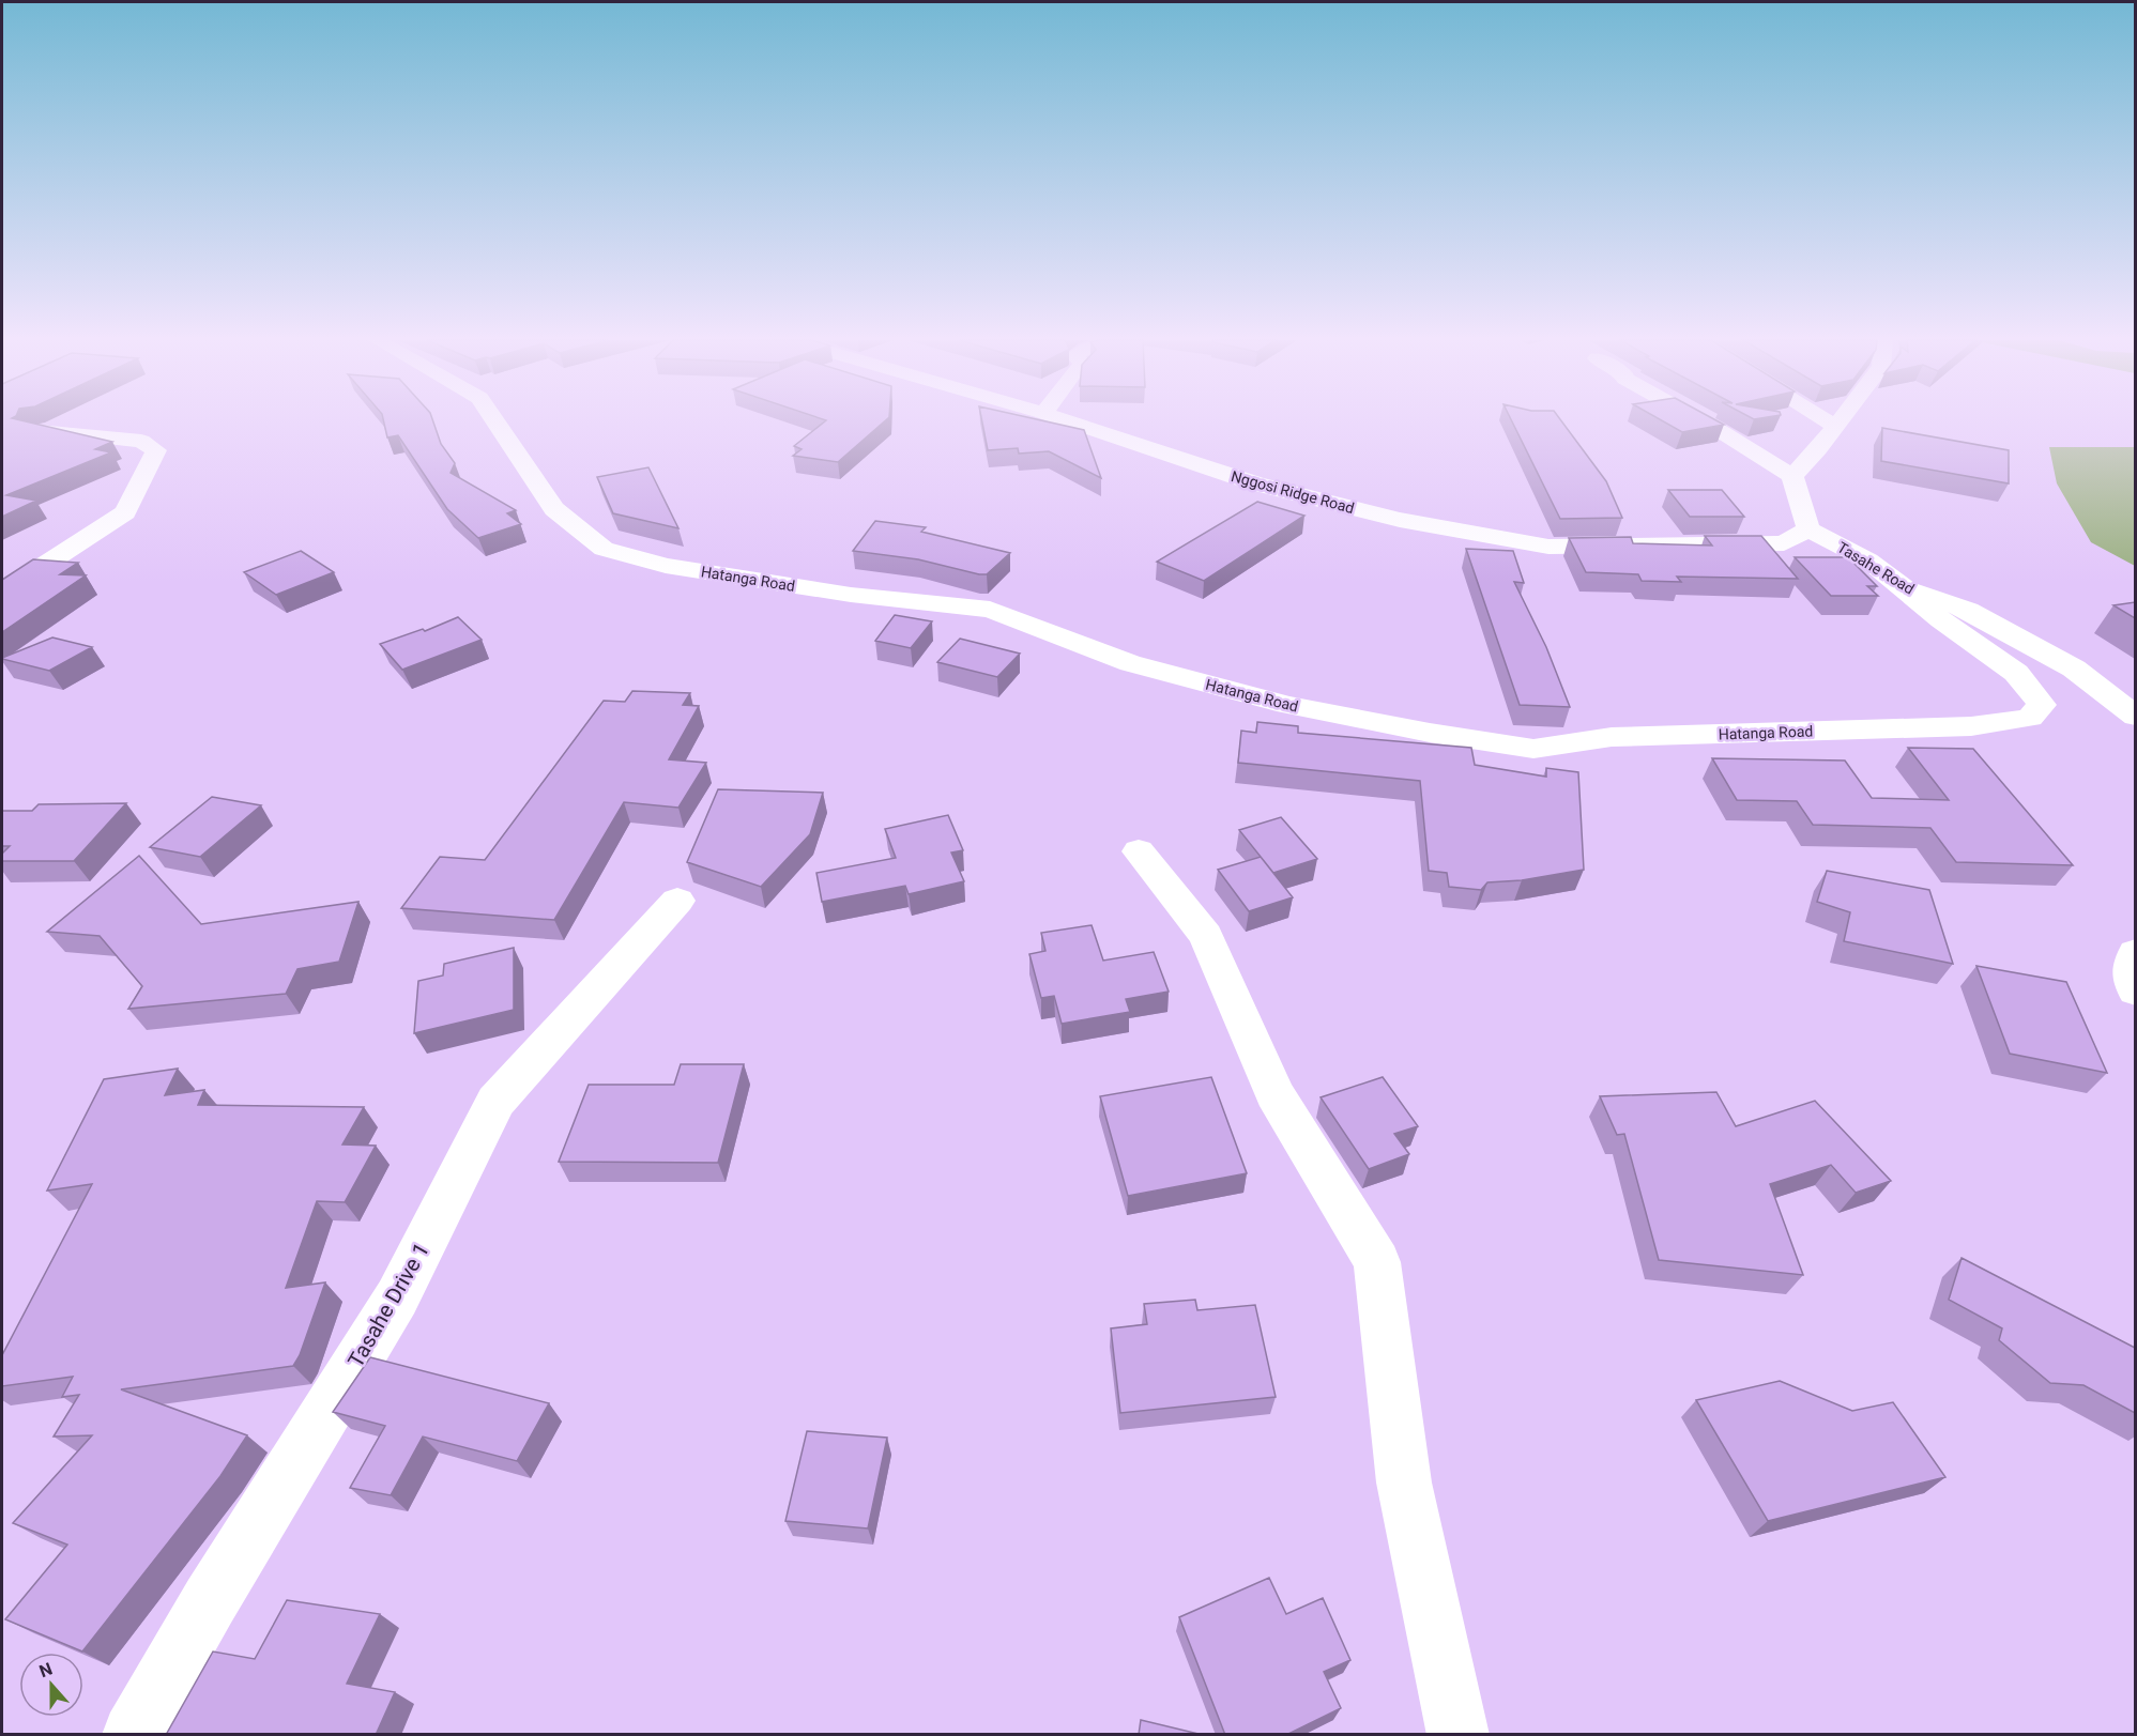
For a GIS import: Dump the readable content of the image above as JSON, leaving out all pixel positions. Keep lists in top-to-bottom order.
{
  "streets": {
    "street": [
      "Nggosi Ridge Road",
      "Tasahe Road",
      "Hatanga Road",
      "Tasahe Drive 1"
    ]
  },
  "crossings": [
    ["Nggosi Ridge Road", "Tasahe Road"],
    ["Tasahe Road", "Hatanga Road"]
  ],
  "north": "top"
}
